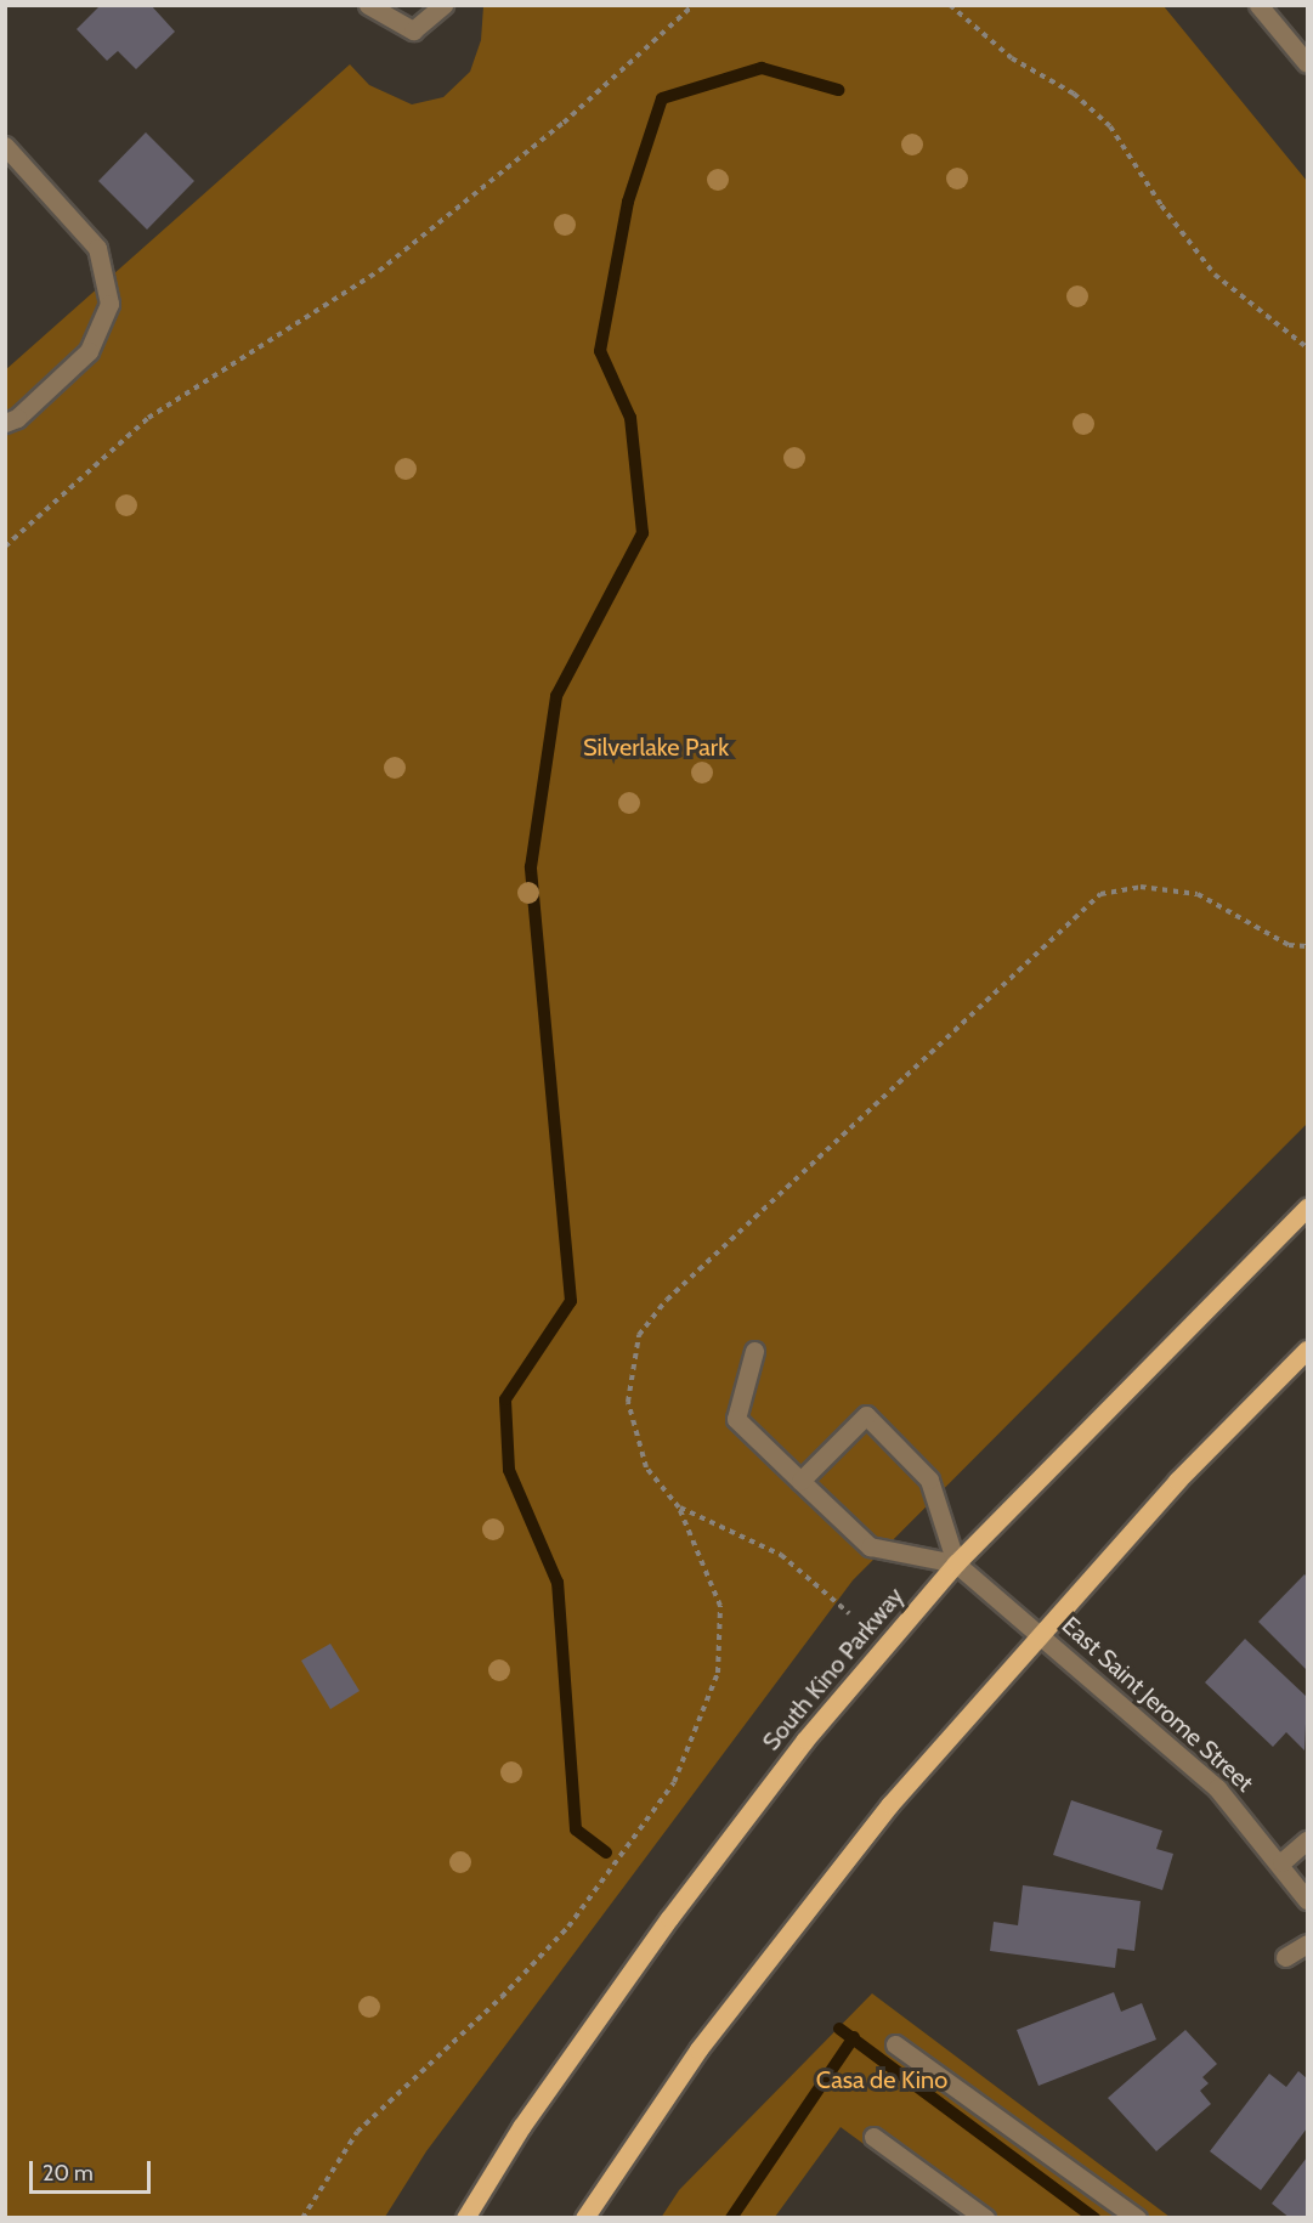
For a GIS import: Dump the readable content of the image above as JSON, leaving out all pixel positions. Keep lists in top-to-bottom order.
{
  "streets": {
    "main road": ["South Kino Parkway"],
    "street": ["East Saint Jerome Street"]
  },
  "crossings": [
    ["South Kino Parkway", "East Saint Jerome Street"]
  ],
  "parks": ["Silverlake Park", "Casa de Kino"],
  "scale_bar": "20 m"
}
